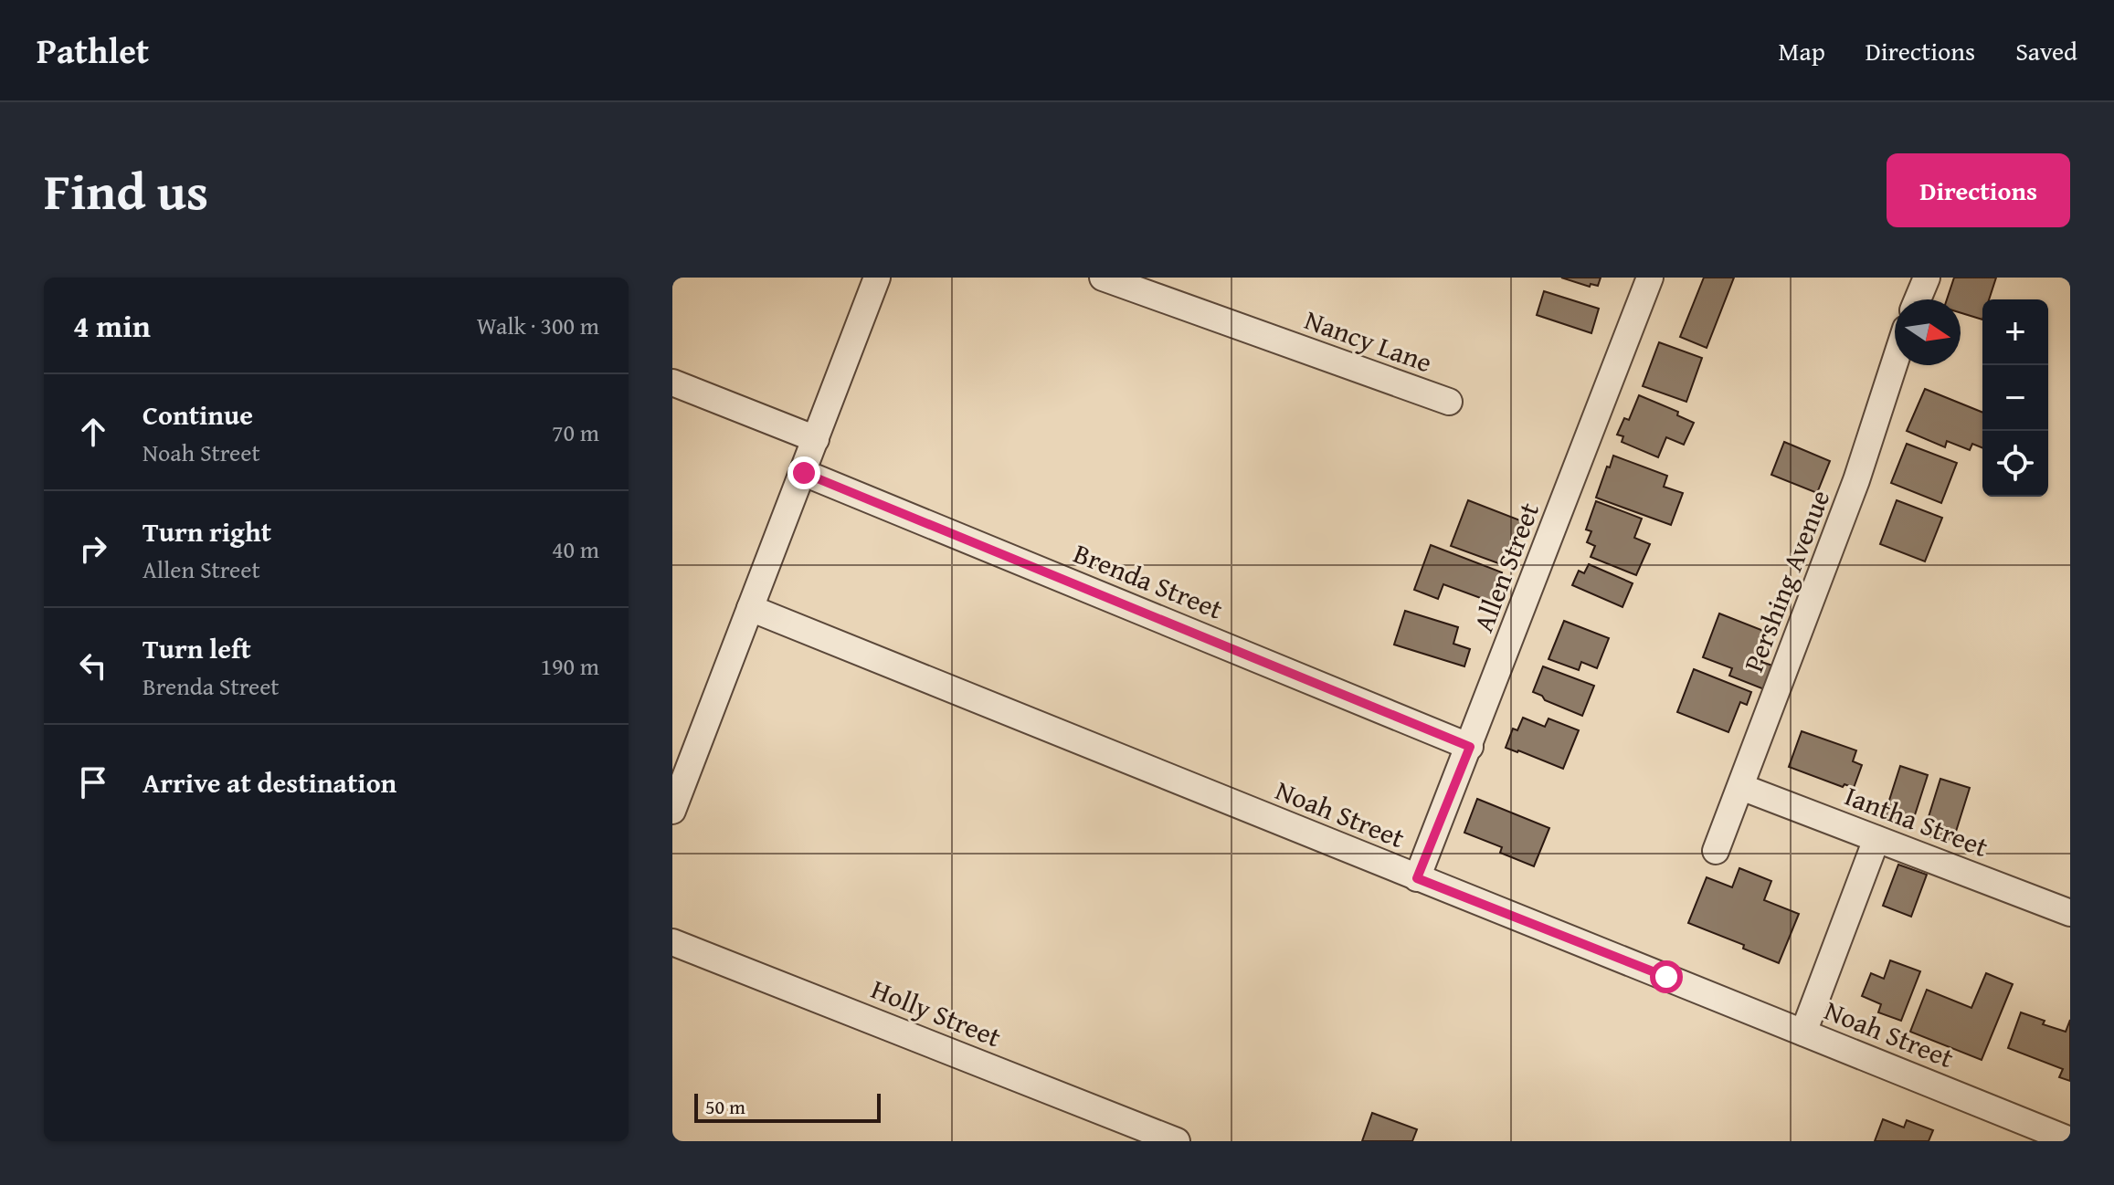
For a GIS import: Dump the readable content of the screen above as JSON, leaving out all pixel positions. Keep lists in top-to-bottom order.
{
  "streets": {
    "street": [
      "Nancy Lane",
      "Allen Street",
      "Brenda Street",
      "Pershing Avenue",
      "Noah Street",
      "Iantha Street",
      "Holly Street"
    ]
  },
  "crossings": [
    ["Allen Street", "Brenda Street"],
    ["Allen Street", "Noah Street"],
    ["Pershing Avenue", "Iantha Street"]
  ],
  "scale_bar": "50 m",
  "north": "right",
  "page": {
    "header": "Pathlet",
    "nav": ["Map", "Directions", "Saved"],
    "title": "Find us",
    "buttons": "Directions",
    "heading": ["4 min", "Walk · 300 m"],
    "map_buttons": ["+", "−"],
    "list": [
      ["Continue", "Noah Street", "70 m"],
      ["Turn right", "Allen Street", "40 m"],
      ["Turn left", "Brenda Street", "190 m"],
      "Arrive at destination"
    ],
    "scale": "50 m"
  }
}
